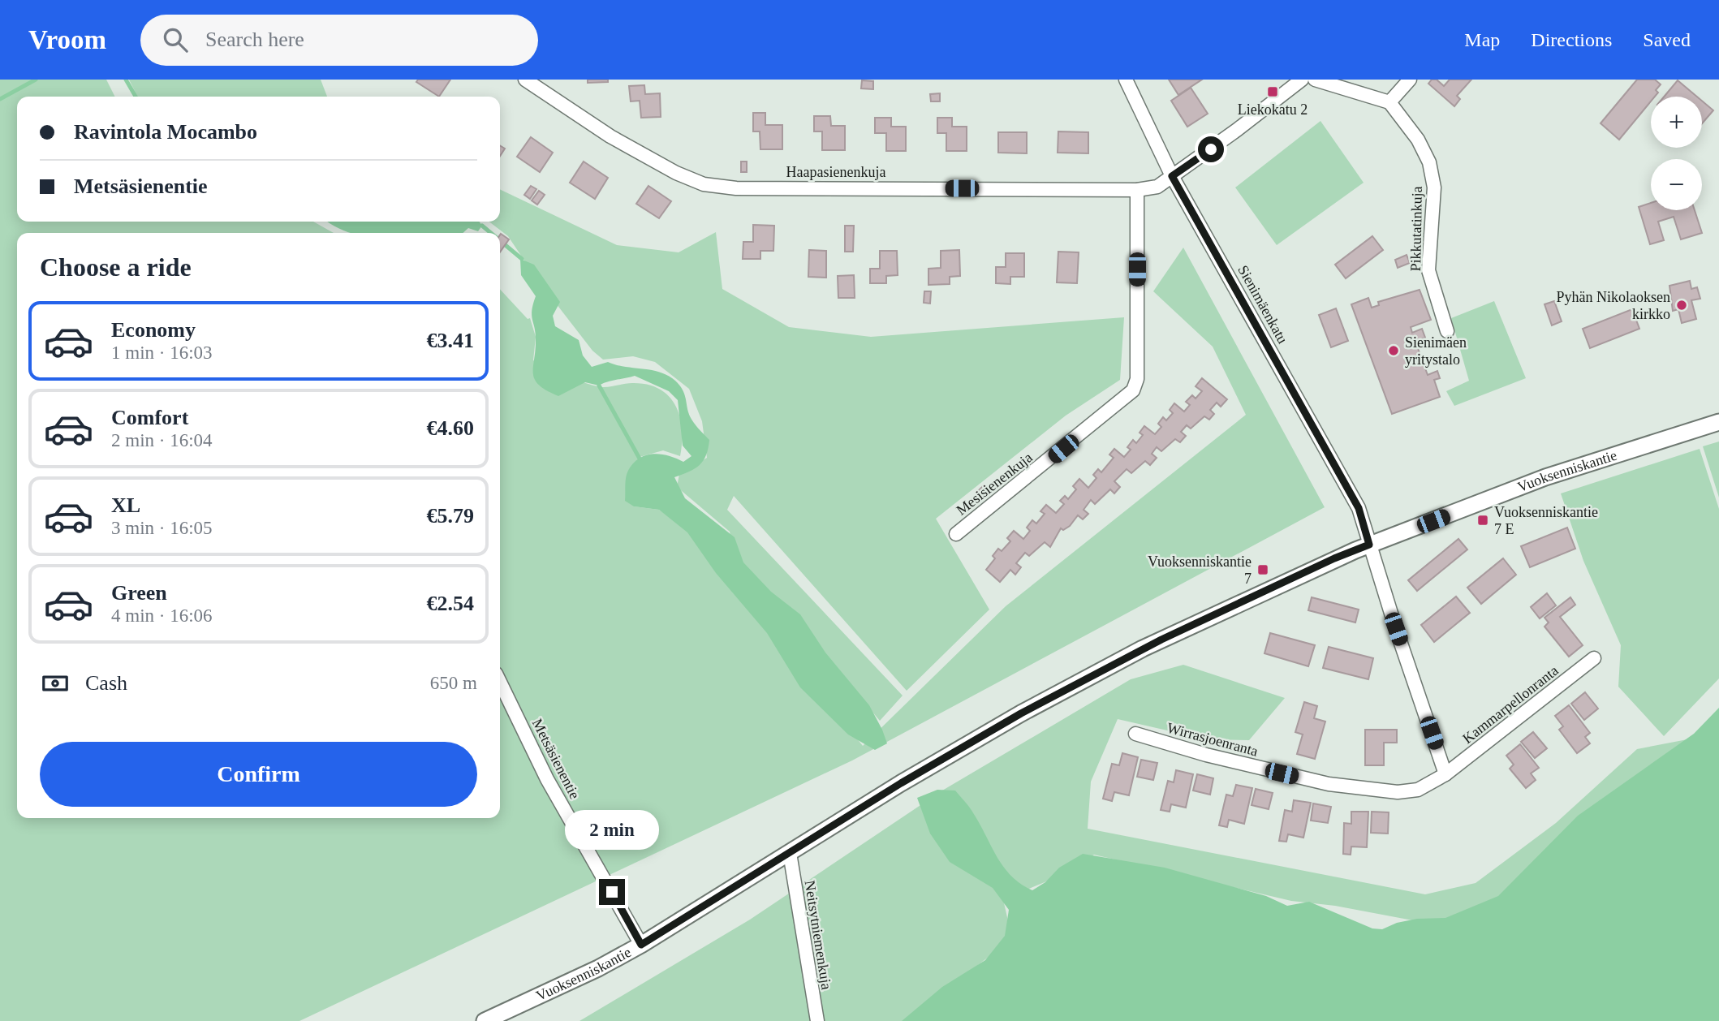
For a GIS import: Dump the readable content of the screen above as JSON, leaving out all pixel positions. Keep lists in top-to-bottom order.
{
  "streets": {
    "street": [
      "Haapasienenkuja",
      "Pikkutatinkuja",
      "Sienimäenkatu",
      "Vuoksenniskantie",
      "Mesisienenkuja",
      "Kammarpellonranta",
      "Wirrasjoenranta",
      "Metsäsienentie",
      "Neitsytniemenkuja"
    ]
  },
  "crossings": [
    ["Haapasienenkuja", "Sienimäenkatu"],
    ["Haapasienenkuja", "Mesisienenkuja"],
    ["Sienimäenkatu", "Vuoksenniskantie"],
    ["Sienimäenkatu", "Kammarpellonranta"],
    ["Sienimäenkatu", "Wirrasjoenranta"],
    ["Vuoksenniskantie", "Metsäsienentie"],
    ["Vuoksenniskantie", "Neitsytniemenkuja"],
    ["Kammarpellonranta", "Wirrasjoenranta"]
  ],
  "places": {
    "transit": ["Liekokatu 2", "Vuoksenniskantie 7 E", "Vuoksenniskantie 7"],
    "other": ["Pyhän Nikolaoksen kirkko", "Sienimäen yritystalo"]
  },
  "page": {
    "header": "Vroom",
    "search": "Search here",
    "nav": ["Map", "Directions", "Saved"],
    "map_buttons": ["+", "−"],
    "banner": ["Ravintola Mocambo", "Metsäsienentie"],
    "heading": "Choose a ride",
    "list": [
      {
        "name": "Economy",
        "note": "1 min · 16:03",
        "value": "€3.41"
      },
      {
        "name": "Comfort",
        "note": "2 min · 16:04",
        "value": "€4.60"
      },
      {
        "name": "XL",
        "note": "3 min · 16:05",
        "value": "€5.79"
      },
      {
        "name": "Green",
        "note": "4 min · 16:06",
        "value": "€2.54"
      }
    ],
    "pay": ["Cash", "650 m"],
    "buttons": "Confirm",
    "bubble": "2 min"
  }
}
